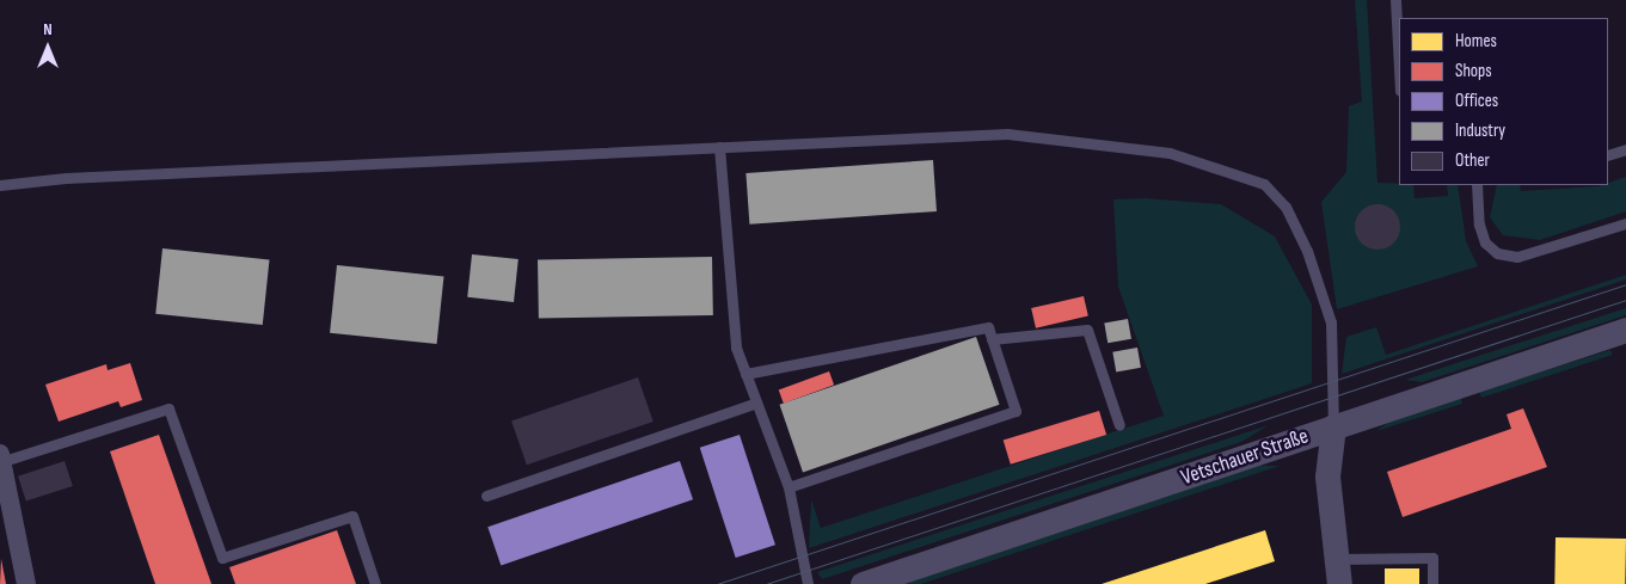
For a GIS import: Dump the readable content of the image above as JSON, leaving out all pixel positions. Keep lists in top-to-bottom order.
{
  "streets": {
    "street": ["Vetschauer Straße"]
  },
  "legend": [
    "Homes",
    "Shops",
    "Offices",
    "Industry",
    "Other"
  ],
  "north": "top"
}
